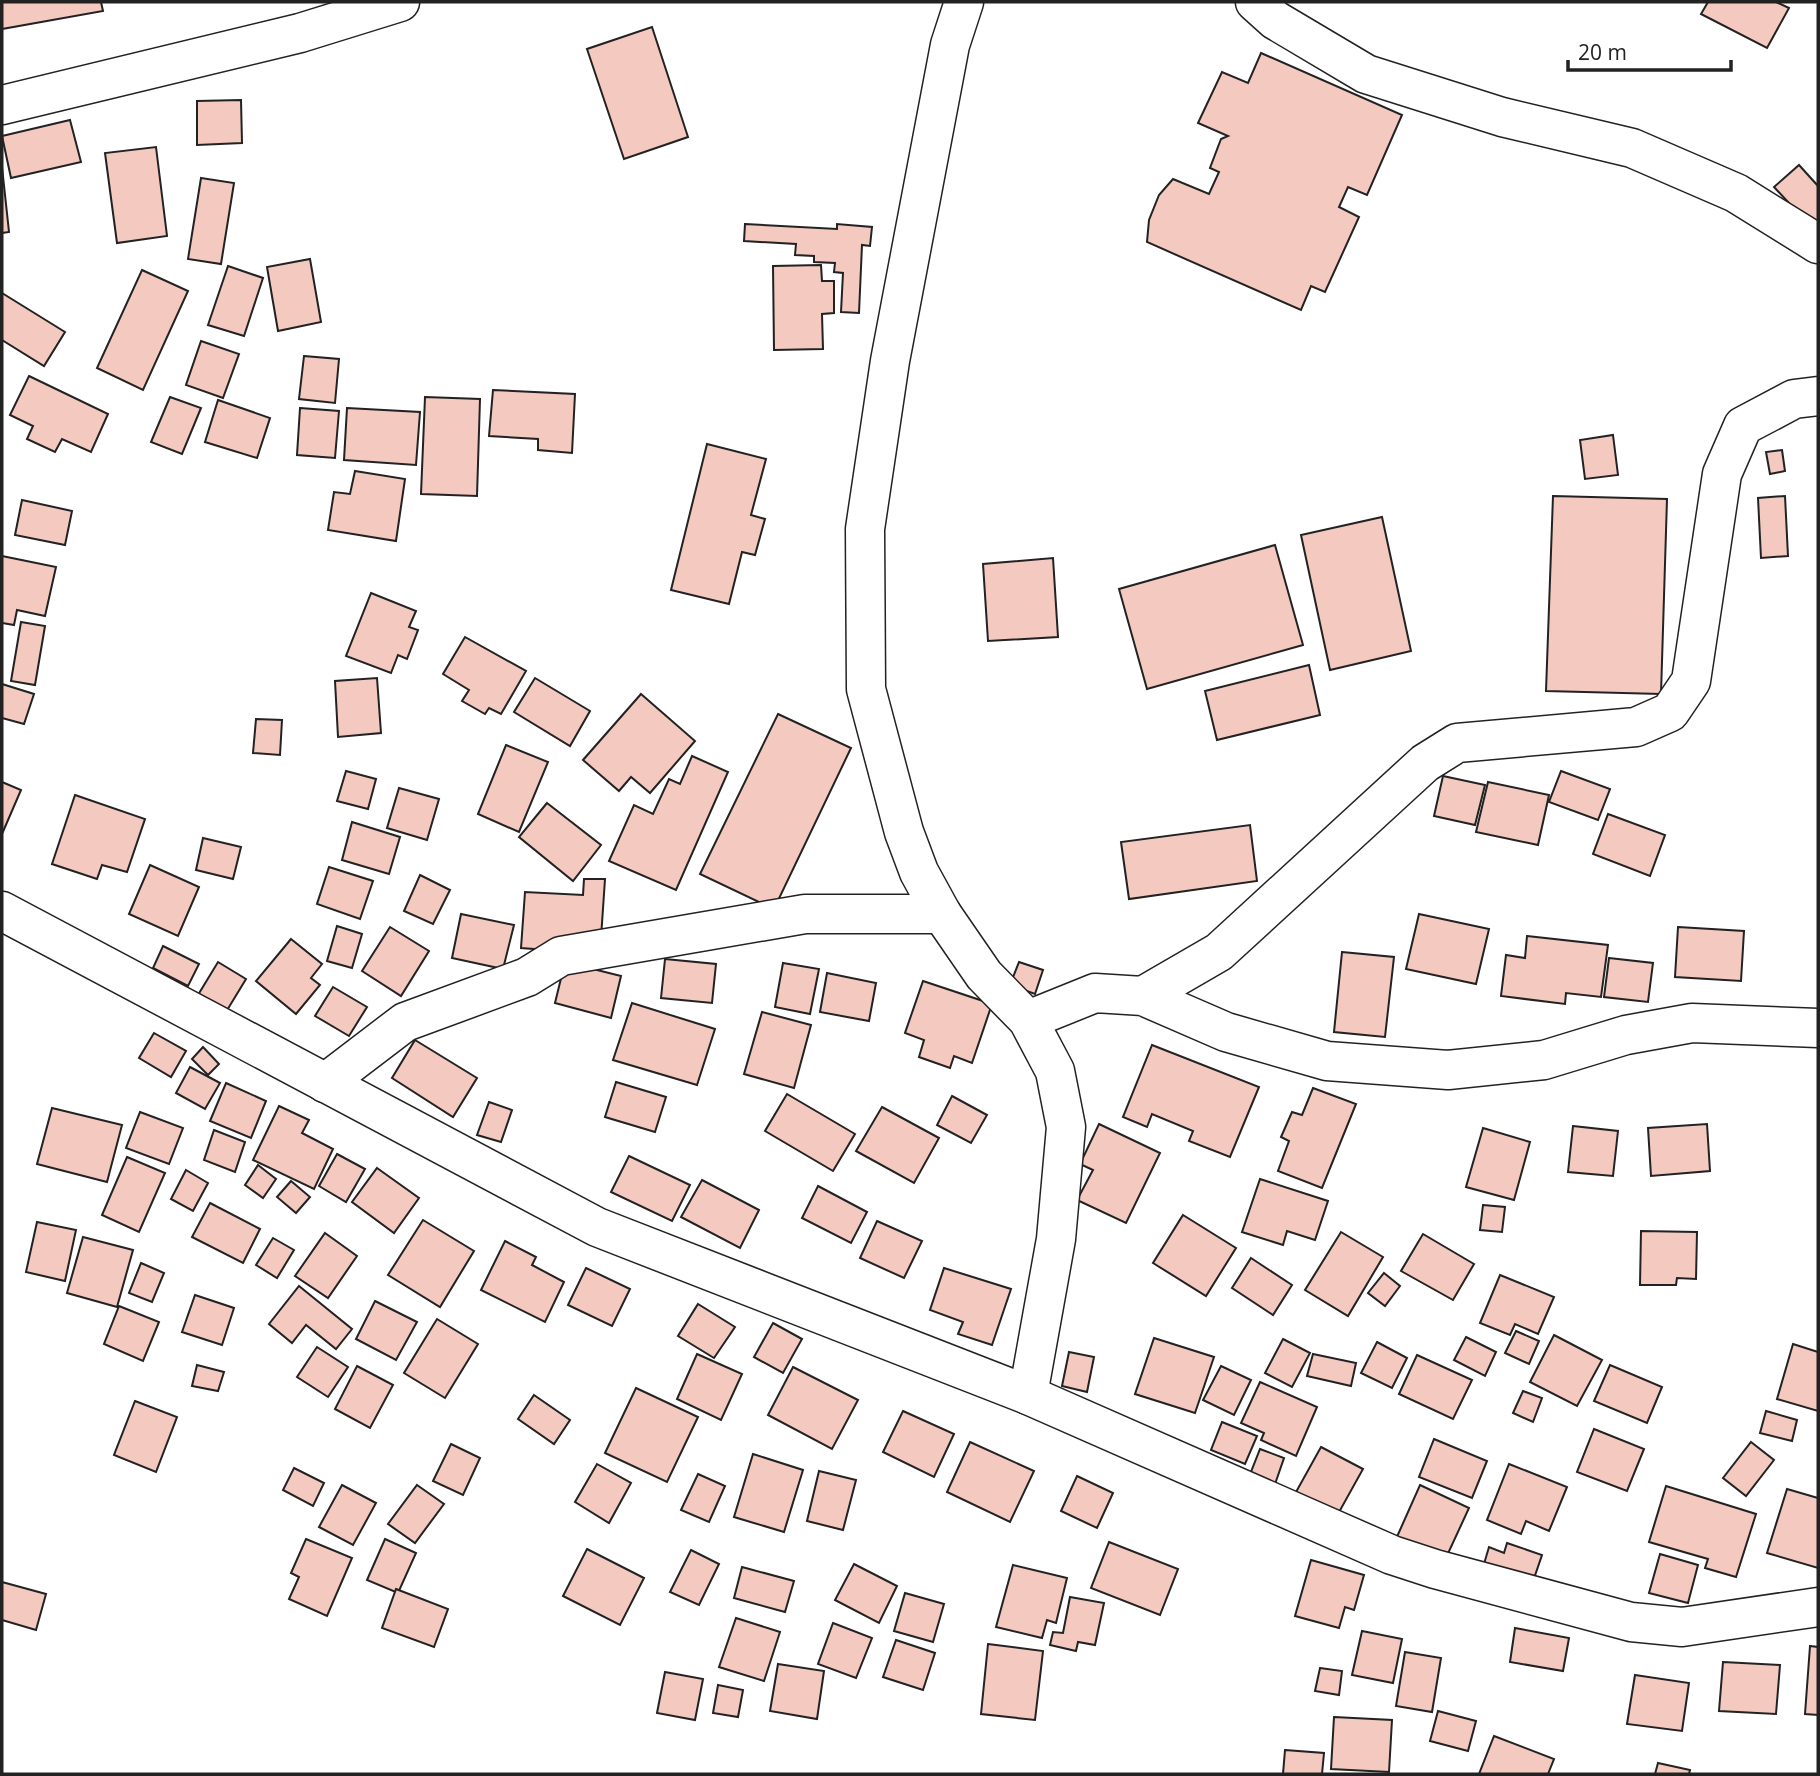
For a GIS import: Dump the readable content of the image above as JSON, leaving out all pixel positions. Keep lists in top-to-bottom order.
{
  "scale_bar": "20 m"
}
